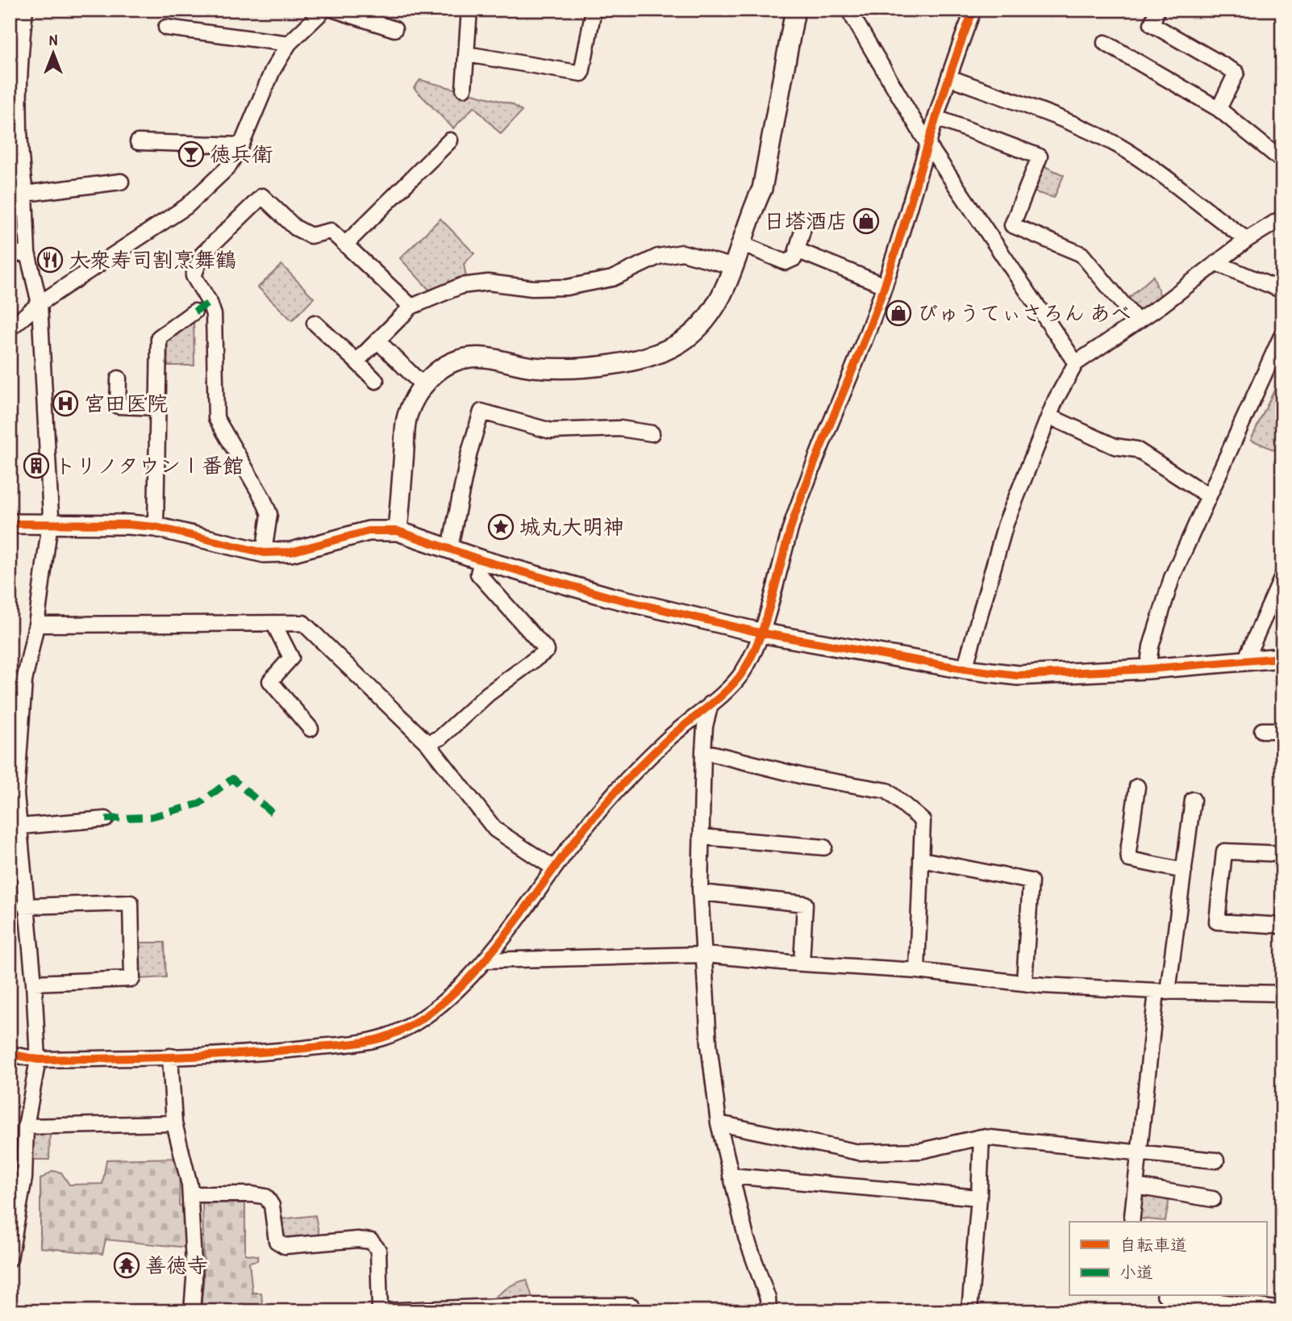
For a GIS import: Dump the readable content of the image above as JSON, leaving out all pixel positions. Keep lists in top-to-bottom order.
{
  "places": {
    "bar": ["徳兵衛"],
    "shop": ["日塔酒店", "びゅうてぃさろん あべ"],
    "restaurant": ["大衆寿司割烹舞鶴"],
    "hospital": ["宮田医院"],
    "building": ["トリノタウンⅠ番館"],
    "place": ["城丸大明神"],
    "temple": ["善徳寺"]
  },
  "legend": ["自転車道", "小道"],
  "north": "top"
}
